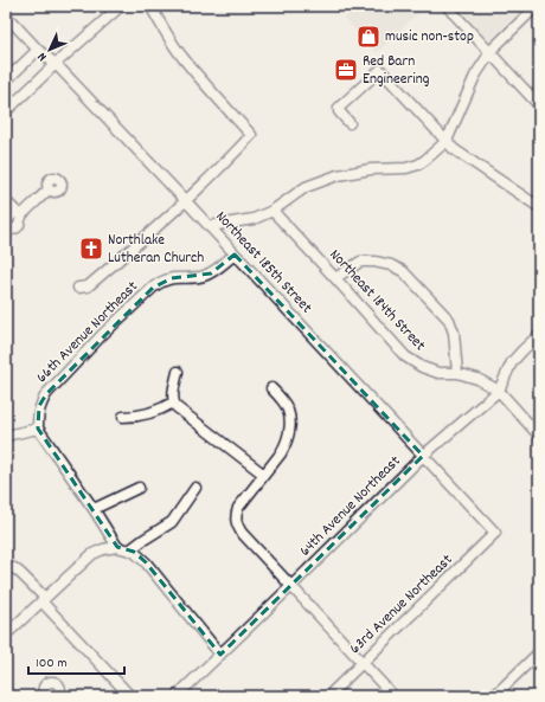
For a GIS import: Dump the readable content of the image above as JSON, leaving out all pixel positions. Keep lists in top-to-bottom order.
{
  "streets": {
    "street": [
      "Northeast 185th Street",
      "Northeast 184th Street",
      "66th Avenue Northeast",
      "64th Avenue Northeast",
      "63rd Avenue Northeast"
    ]
  },
  "crossings": [
    ["Northeast 185th Street", "66th Avenue Northeast"],
    ["Northeast 185th Street", "64th Avenue Northeast"],
    ["Northeast 185th Street", "63rd Avenue Northeast"],
    ["Northeast 184th Street", "64th Avenue Northeast"]
  ],
  "places": {
    "shop": ["music non-stop"],
    "office": ["Red Barn Engineering"],
    "church": ["Northlake Lutheran Church"]
  },
  "scale_bar": "100 m",
  "north": "bottom left"
}
